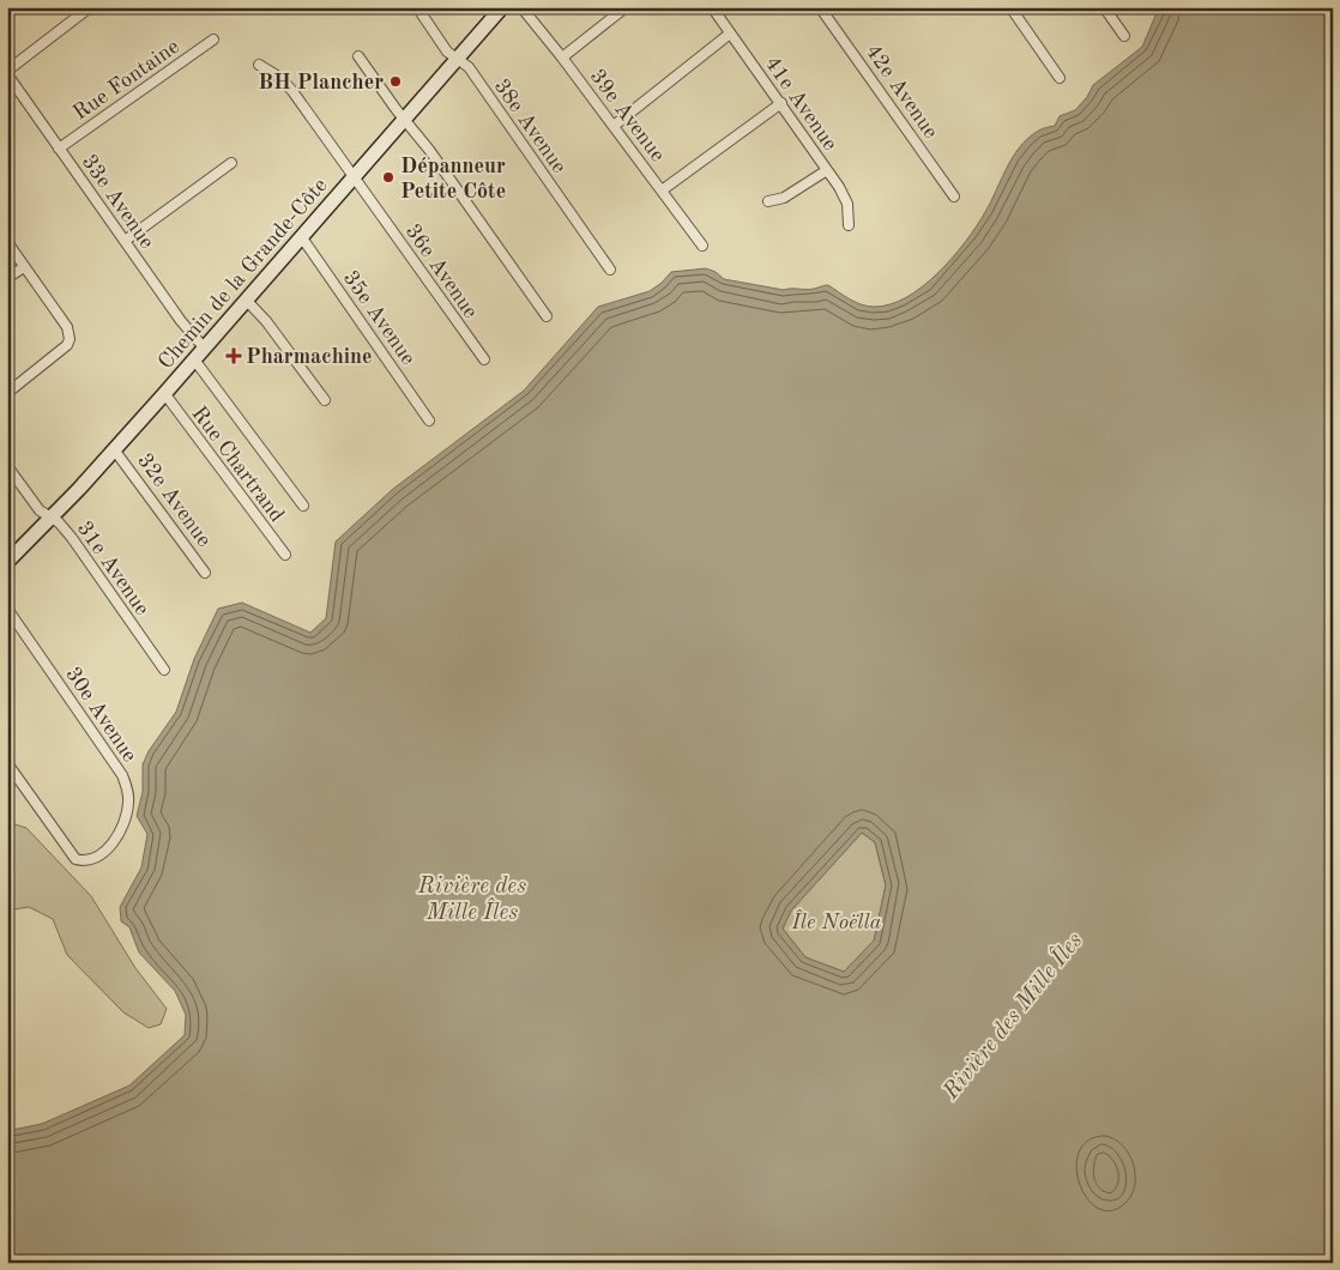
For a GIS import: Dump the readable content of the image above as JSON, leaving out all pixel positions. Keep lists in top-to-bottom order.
{
  "streets": {
    "main road": ["Chemin de la Grande-Côte"],
    "street": [
      "Rue Fontaine",
      "42e Avenue",
      "41e Avenue",
      "39e Avenue",
      "38e Avenue",
      "33e Avenue",
      "36e Avenue",
      "35e Avenue",
      "Rue Chartrand",
      "32e Avenue",
      "31e Avenue",
      "30e Avenue"
    ]
  },
  "crossings": [
    ["Rue Fontaine", "33e Avenue"],
    ["38e Avenue", "Chemin de la Grande-Côte"],
    ["33e Avenue", "Chemin de la Grande-Côte"],
    ["36e Avenue", "Chemin de la Grande-Côte"],
    ["Chemin de la Grande-Côte", "35e Avenue"],
    ["Chemin de la Grande-Côte", "Rue Chartrand"],
    ["Chemin de la Grande-Côte", "32e Avenue"],
    ["Chemin de la Grande-Côte", "31e Avenue"]
  ],
  "water": ["Rivière des Mille Îles"],
  "parks": ["Île Noëlla"],
  "places": {
    "other": ["BH Plancher", "Dépanneur Petite Côte"],
    "health": ["Pharmachine"]
  }
}
